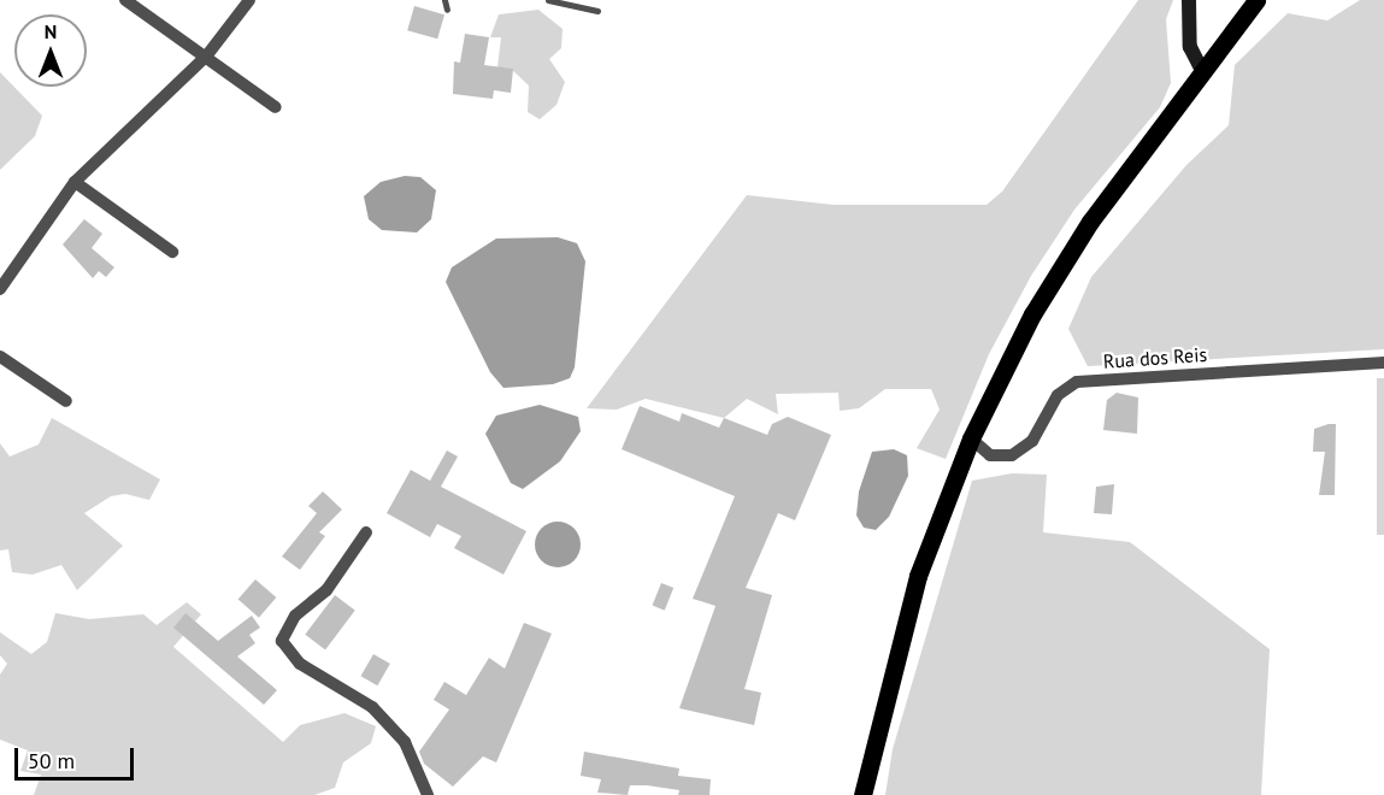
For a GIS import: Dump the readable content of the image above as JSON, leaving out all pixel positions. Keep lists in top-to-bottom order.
{
  "streets": {
    "street": ["Rua dos Reis"]
  },
  "scale_bar": "50 m",
  "north": "top"
}
